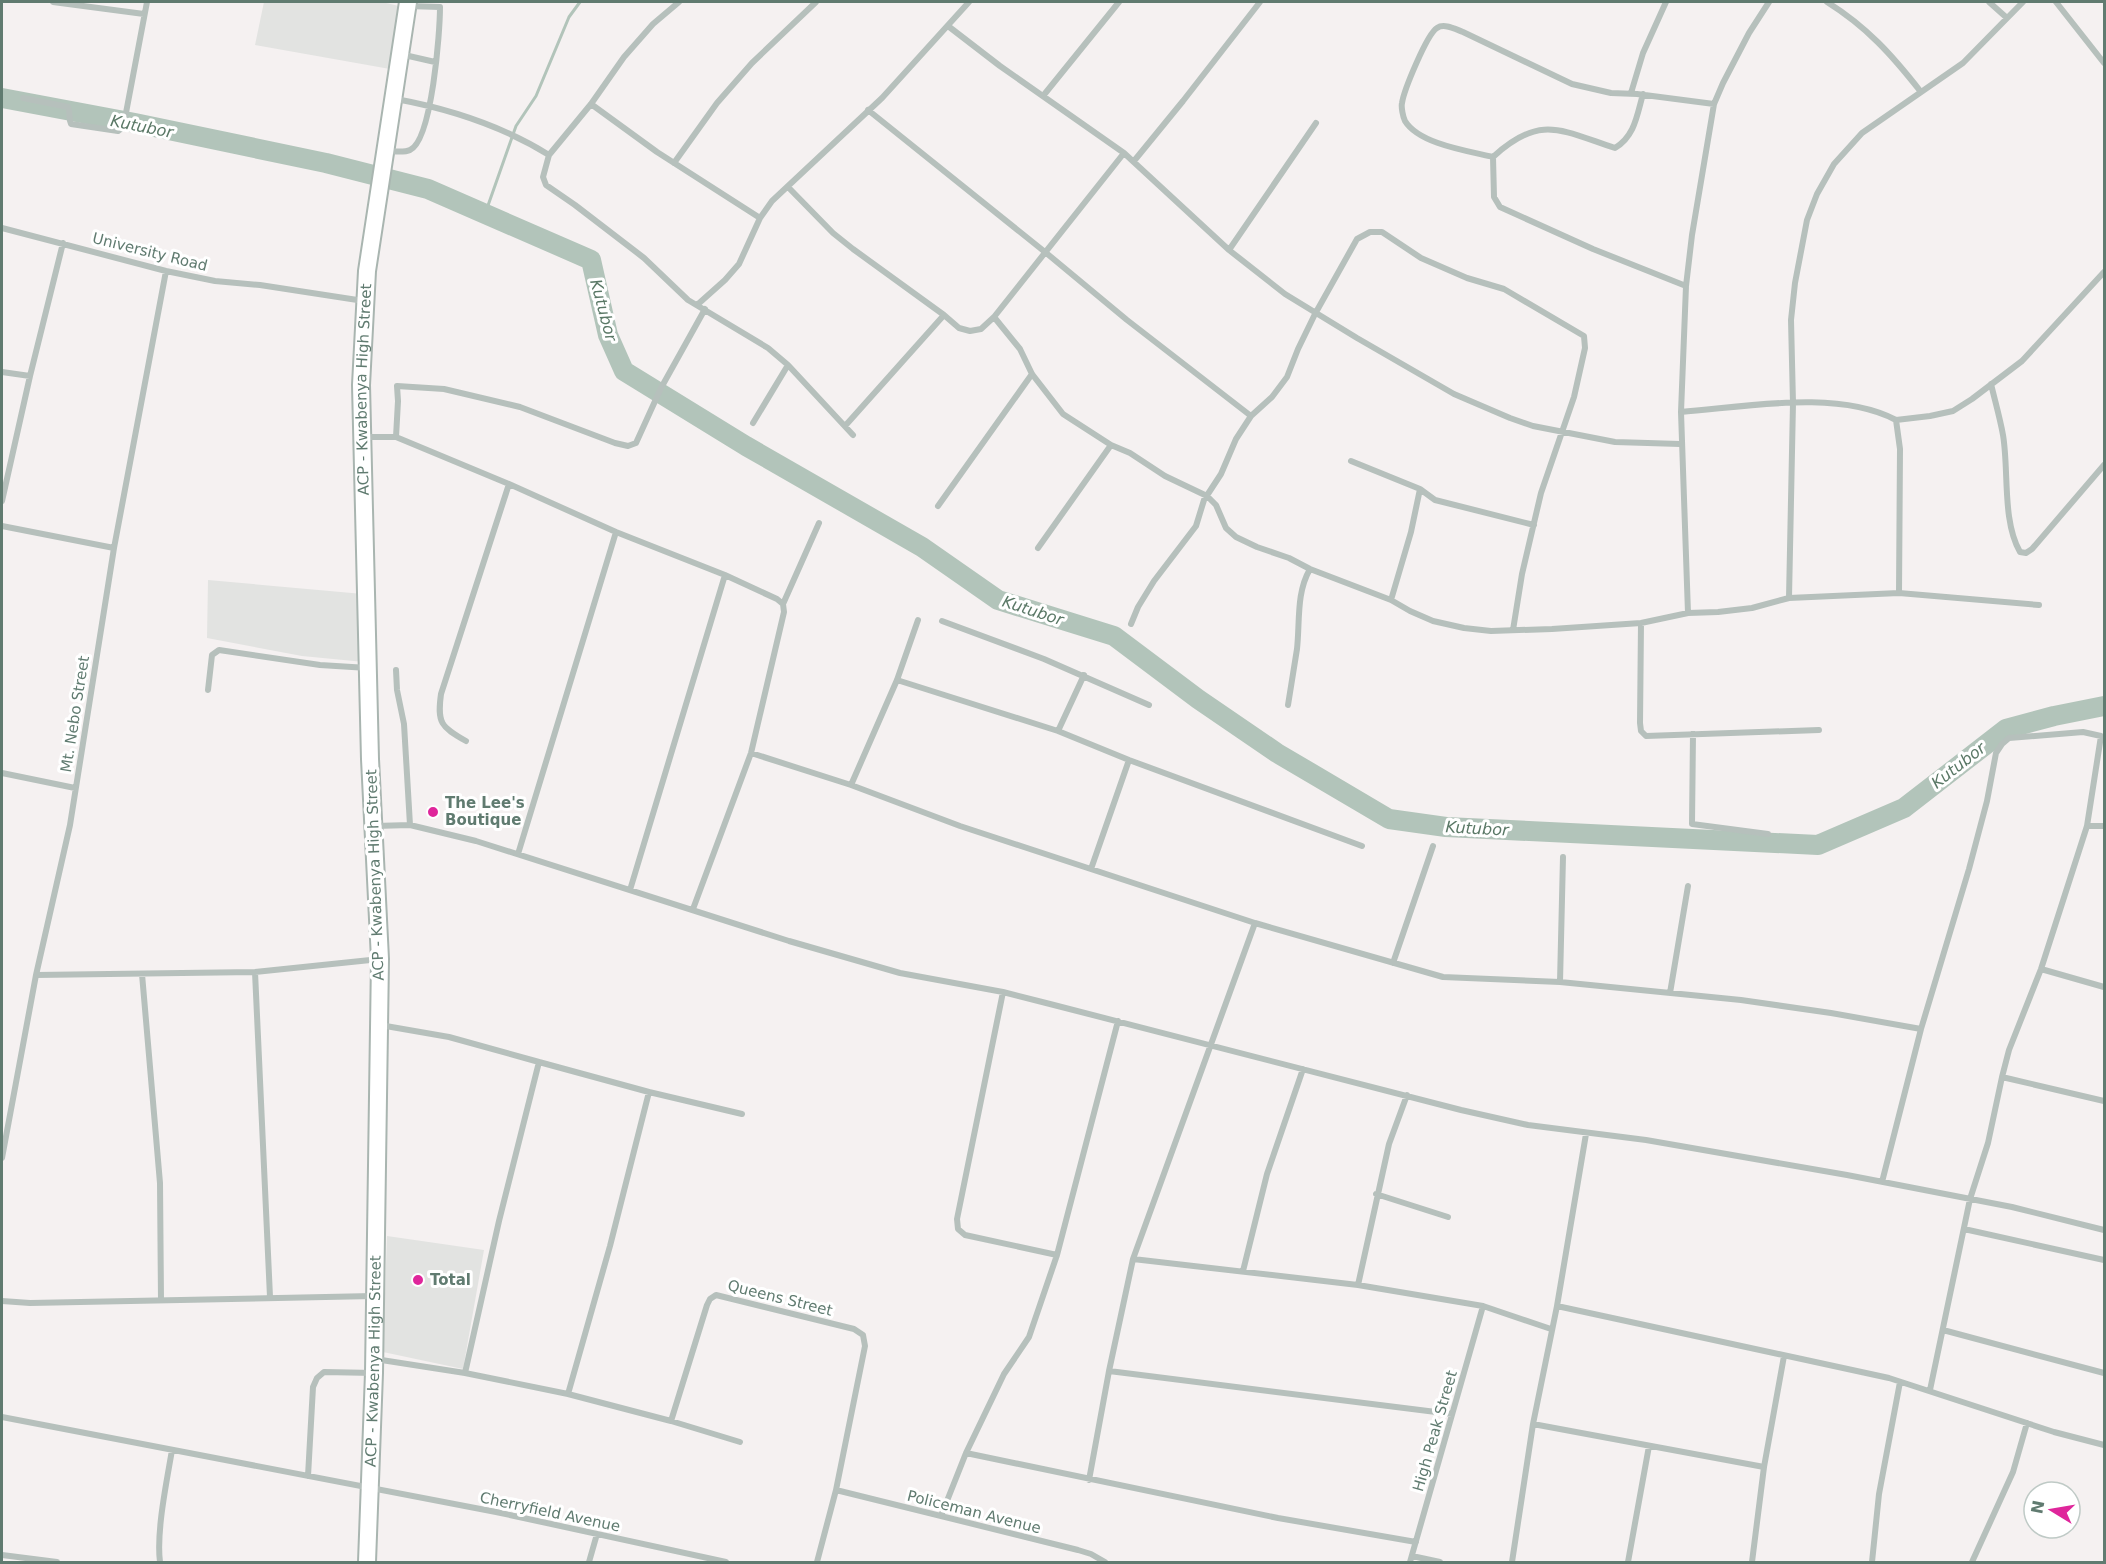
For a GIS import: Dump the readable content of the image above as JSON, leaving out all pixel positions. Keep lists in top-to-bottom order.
{
  "streets": {
    "main road": ["ACP - Kwabenya High Street"],
    "street": [
      "University Road",
      "Mt. Nebo Street",
      "Queens Street",
      "High Peak Street",
      "Cherryfield Avenue",
      "Policeman Avenue"
    ]
  },
  "crossings": [
    ["University Road", "ACP - Kwabenya High Street"],
    ["University Road", "Mt. Nebo Street"],
    ["ACP - Kwabenya High Street", "Cherryfield Avenue"],
    ["Queens Street", "Policeman Avenue"]
  ],
  "water": ["Kutubor"],
  "places": ["The Lee's Boutique", "Total"],
  "north": "left"
}
